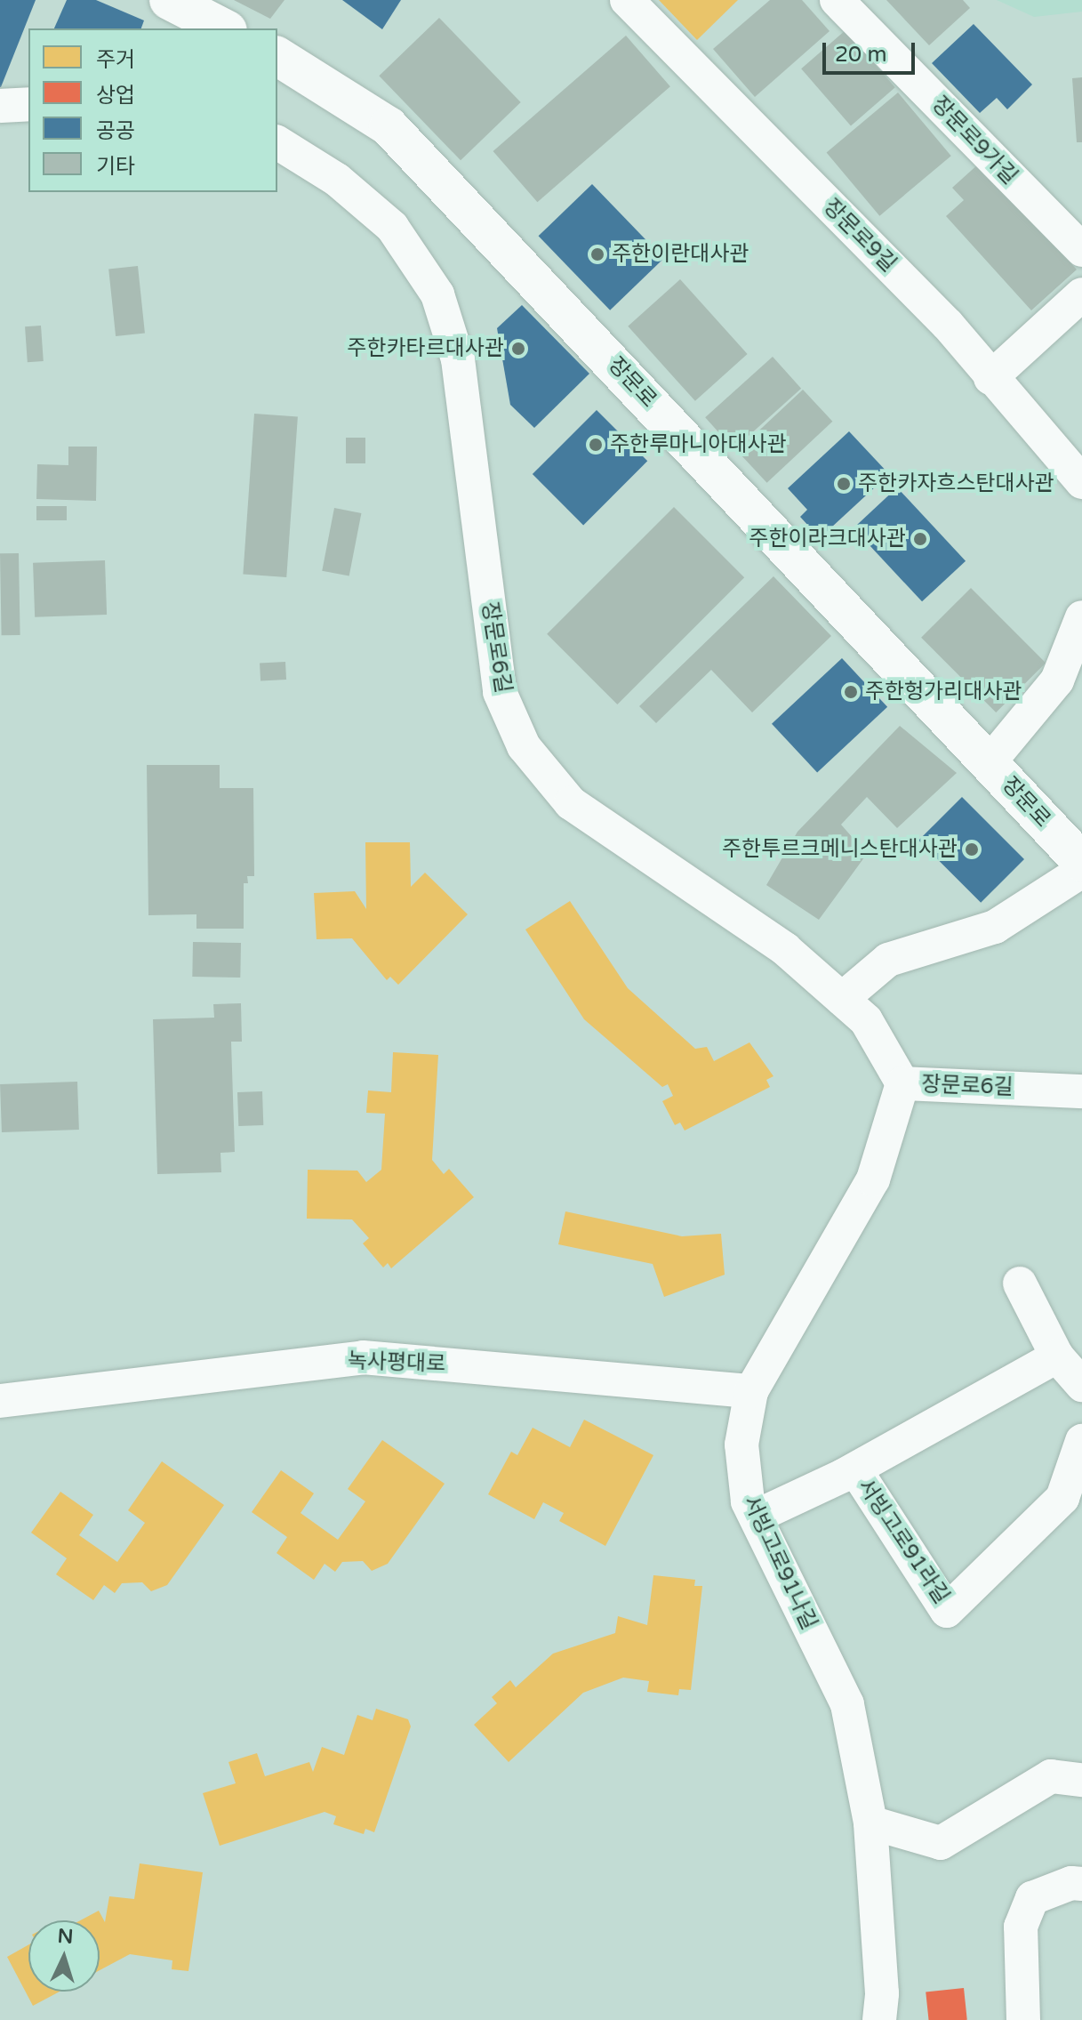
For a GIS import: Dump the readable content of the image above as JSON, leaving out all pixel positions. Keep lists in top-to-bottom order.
{
  "streets": {
    "street": [
      "장문로9가길",
      "장문로9길",
      "장문로",
      "장문로6길",
      "녹사평대로",
      "서빙고로91라길",
      "서빙고로91나길"
    ]
  },
  "crossings": [
    ["장문로6길", "서빙고로91나길"],
    ["녹사평대로", "서빙고로91나길"],
    ["서빙고로91라길", "서빙고로91나길"]
  ],
  "places": [
    "주한이란대사관",
    "주한카타르대사관",
    "주한루마니아대사관",
    "주한카자흐스탄대사관",
    "주한이라크대사관",
    "주한헝가리대사관",
    "주한투르크메니스탄대사관"
  ],
  "legend": [
    "주거",
    "상업",
    "공공",
    "기타"
  ],
  "scale_bar": "20 m",
  "north": "top"
}
